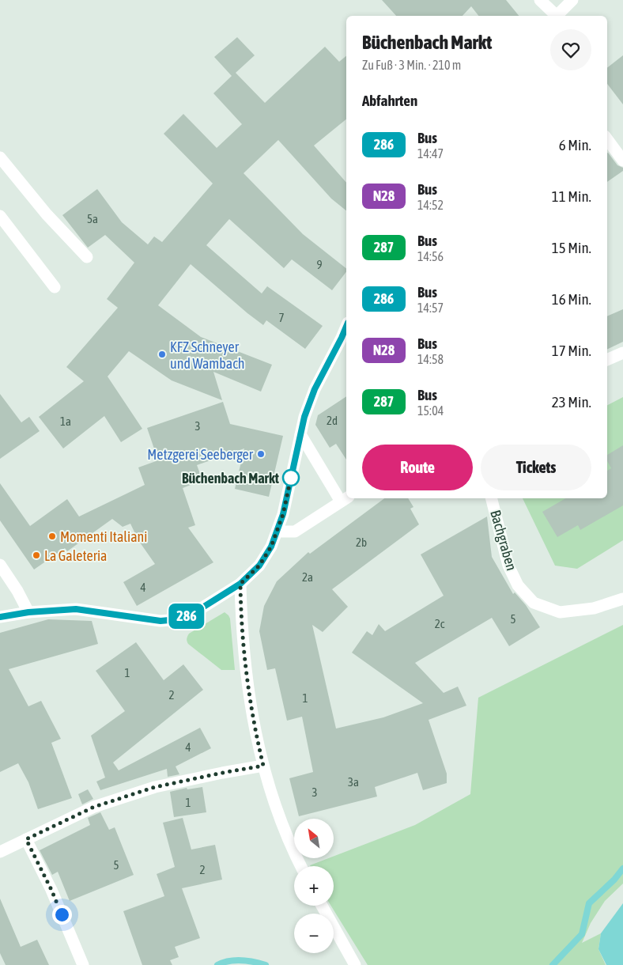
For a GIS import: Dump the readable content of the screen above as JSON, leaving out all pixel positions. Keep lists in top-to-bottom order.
{
  "streets": {
    "street": ["Bachgraben"]
  },
  "places": [
    "KFZ Schneyer und Wambach",
    "Metzgerei Seeberger",
    "Büchenbach Markt",
    "Momenti Italiani",
    "La Galeteria"
  ],
  "lines": ["bus line 286"],
  "house_numbers": [
    "5a",
    "9",
    "7",
    "2d",
    "1a",
    "3",
    "2b",
    "2a",
    "4",
    "5",
    "2c",
    "1",
    "2",
    "1",
    "4",
    "3a",
    "3",
    "1",
    "5",
    "2"
  ],
  "north": "top left",
  "page": {
    "on_map": "286",
    "heading": [
      ["Büchenbach Markt", "Zu Fuß · 3 Min. · 210 m"],
      "Abfahrten"
    ],
    "list": [
      {
        "mark": "286",
        "name": "Bus",
        "note": "14:47",
        "value": "6 Min."
      },
      {
        "mark": "N28",
        "name": "Bus",
        "note": "14:52",
        "value": "11 Min."
      },
      {
        "mark": "287",
        "name": "Bus",
        "note": "14:56",
        "value": "15 Min."
      },
      {
        "mark": "286",
        "name": "Bus",
        "note": "14:57",
        "value": "16 Min."
      },
      {
        "mark": "N28",
        "name": "Bus",
        "note": "14:58",
        "value": "17 Min."
      },
      {
        "mark": "287",
        "name": "Bus",
        "note": "15:04",
        "value": "23 Min."
      }
    ],
    "buttons": ["Route", "Tickets"],
    "map_buttons": ["+", "−"]
  }
}
